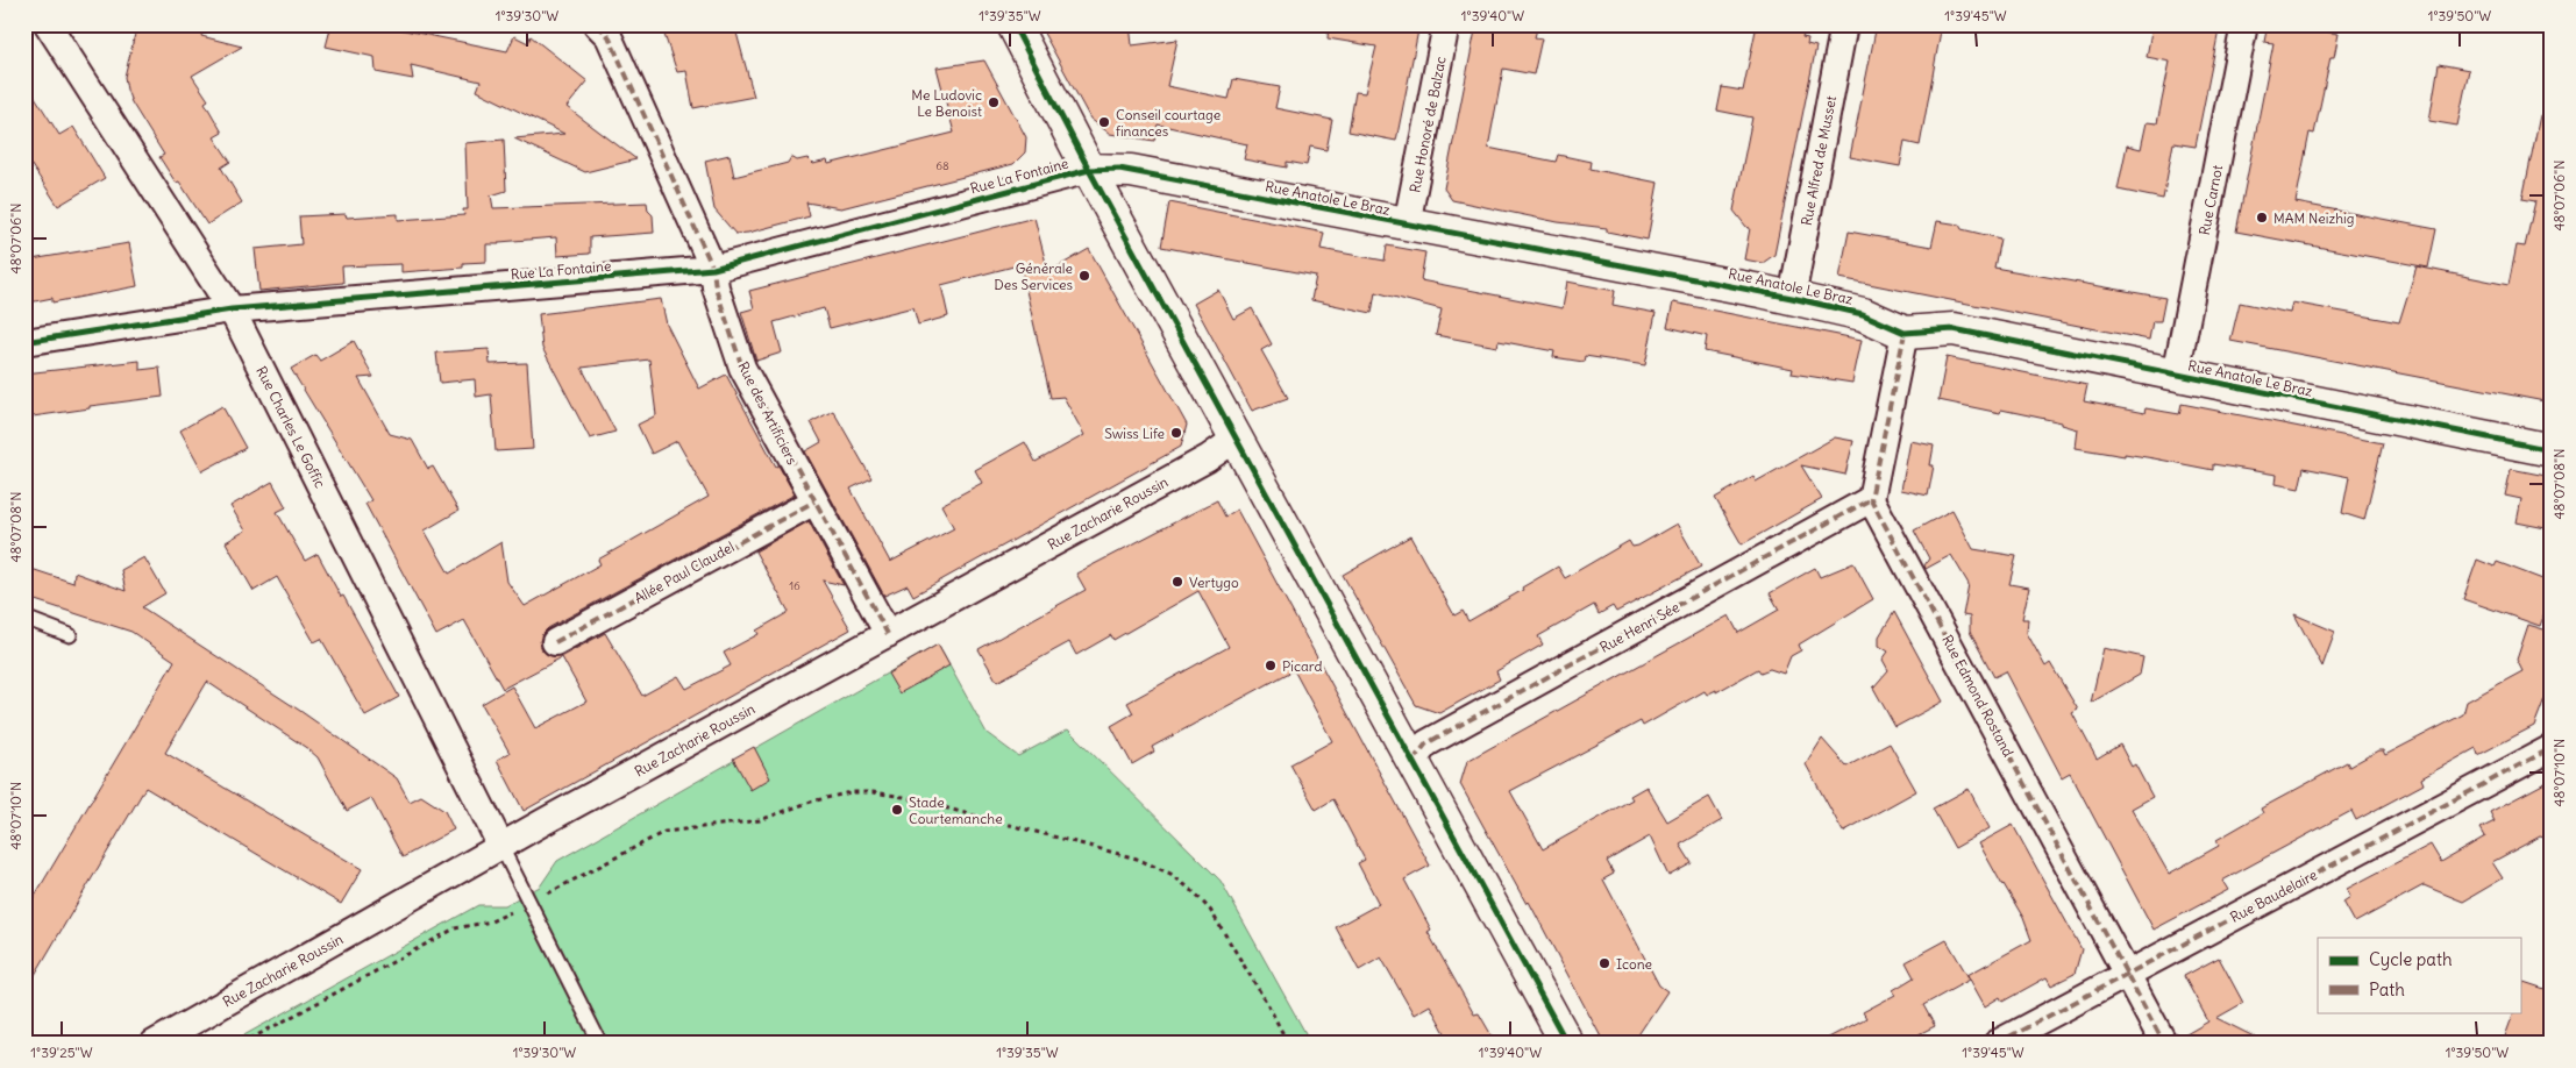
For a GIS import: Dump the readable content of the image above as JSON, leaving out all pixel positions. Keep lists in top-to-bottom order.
{
  "streets": {
    "street": [
      "Rue Honoré de Balzac",
      "Rue Alfred de Musset",
      "Rue La Fontaine",
      "Rue Anatole Le Braz",
      "Rue Carnot",
      "Rue des Artificiers",
      "Rue Charles Le Goffic",
      "Rue Zacharie Roussin",
      "Allée Paul Claudel",
      "Rue Henri Sée",
      "Rue Edmond Rostand",
      "Rue Baudelaire"
    ]
  },
  "crossings": [
    ["Rue Honoré de Balzac", "Rue Anatole Le Braz"],
    ["Rue Alfred de Musset", "Rue Anatole Le Braz"],
    ["Rue La Fontaine", "Rue Anatole Le Braz"],
    ["Rue La Fontaine", "Rue des Artificiers"],
    ["Rue La Fontaine", "Rue Charles Le Goffic"],
    ["Rue Anatole Le Braz", "Rue Carnot"],
    ["Rue des Artificiers", "Rue Zacharie Roussin"],
    ["Rue des Artificiers", "Allée Paul Claudel"],
    ["Rue Charles Le Goffic", "Rue Zacharie Roussin"],
    ["Rue Henri Sée", "Rue Edmond Rostand"],
    ["Rue Edmond Rostand", "Rue Baudelaire"]
  ],
  "places": [
    "Me Ludovic Le Benoist",
    "Conseil courtage finances",
    "MAM Neizhig",
    "Générale Des Services",
    "Swiss Life",
    "Vertygo",
    "Picard",
    "Stade Courtemanche",
    "Icone"
  ],
  "house_numbers": ["68", "16"],
  "legend": ["Cycle path", "Path"],
  "coordinates": [
    "1°39'30\"W",
    "1°39'35\"W",
    "1°39'40\"W",
    "1°39'45\"W",
    "1°39'50\"W",
    "48°07'06\"N",
    "48°07'08\"N",
    "48°07'10\"N",
    "1°39'25\"W"
  ]
}
